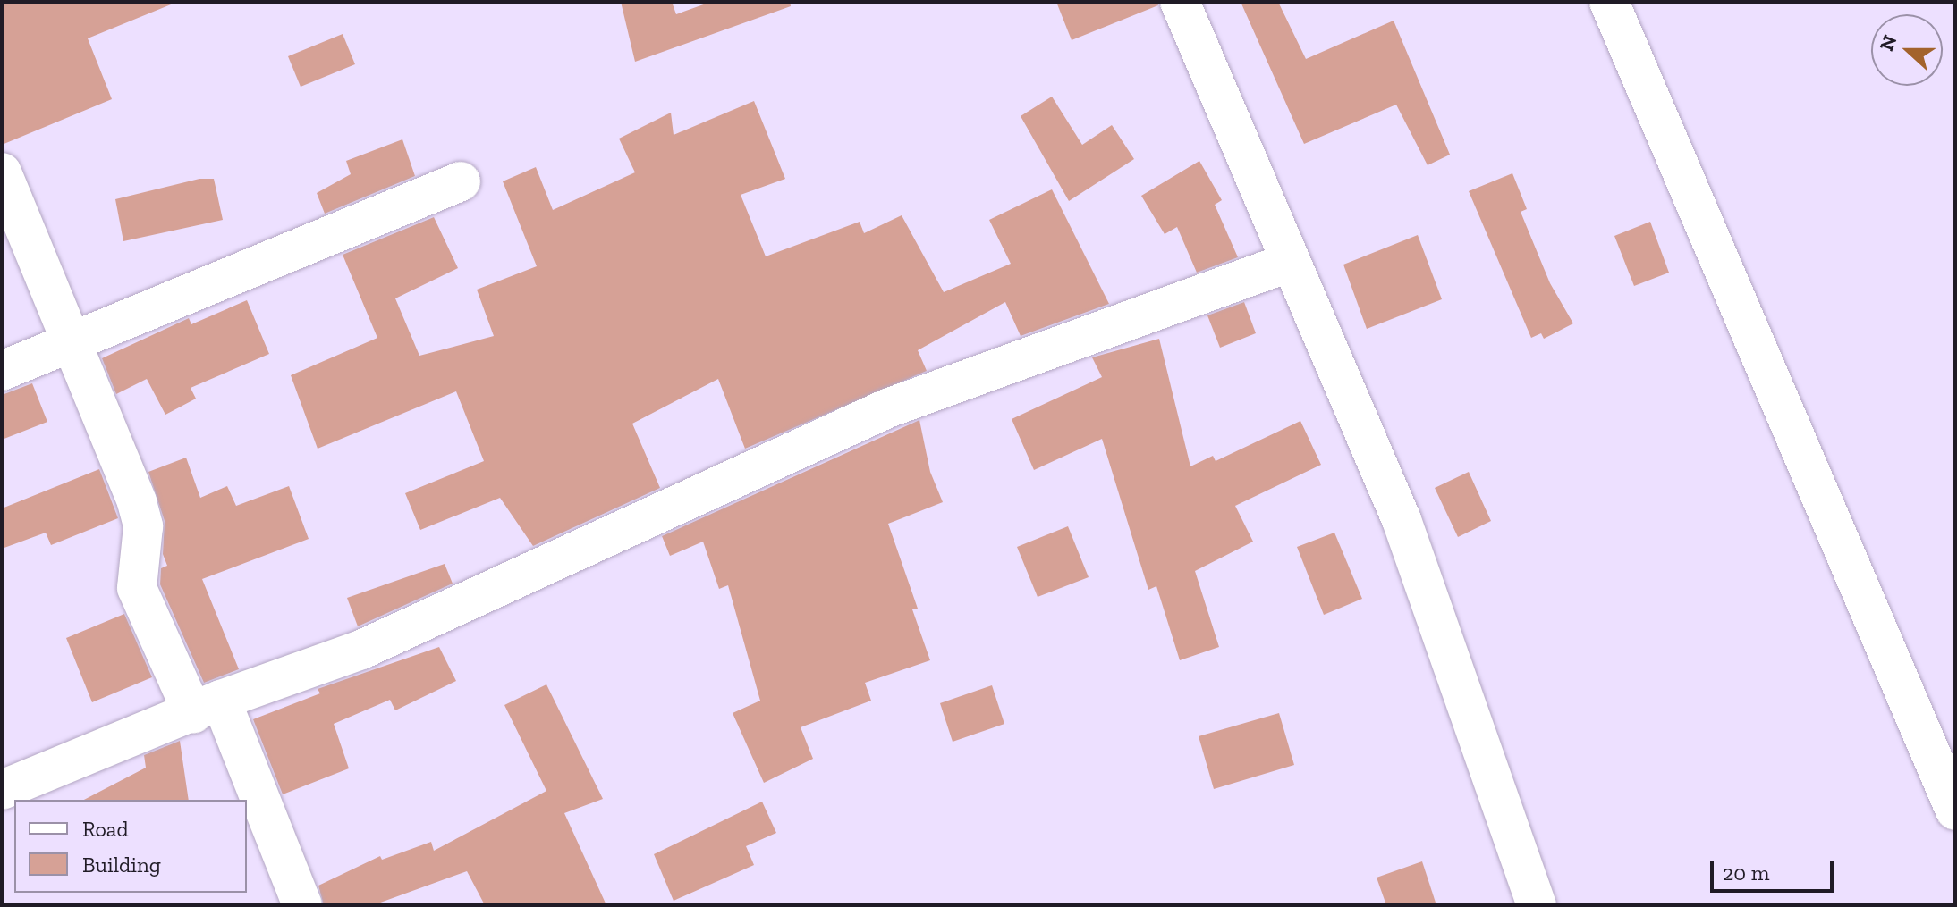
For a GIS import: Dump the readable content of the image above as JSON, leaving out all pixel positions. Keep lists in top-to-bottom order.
{
  "legend": ["Road", "Building"],
  "scale_bar": "20 m",
  "north": "left"
}
